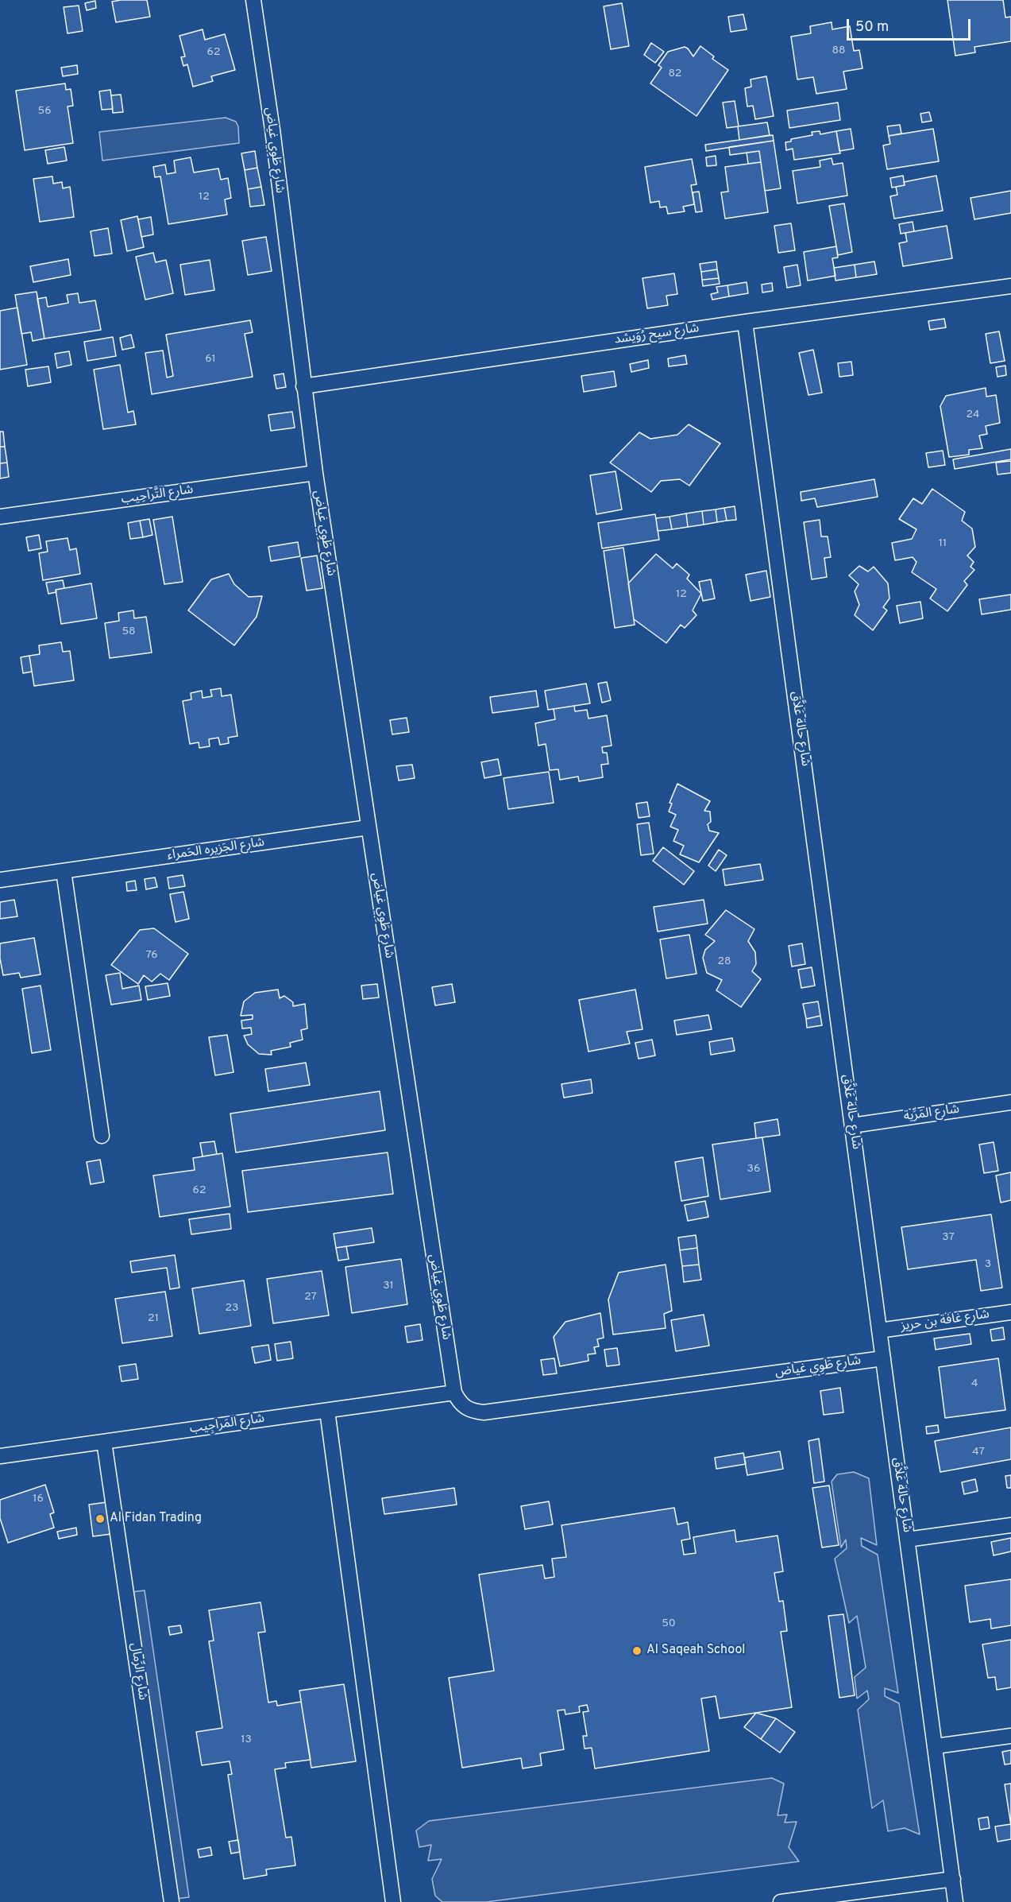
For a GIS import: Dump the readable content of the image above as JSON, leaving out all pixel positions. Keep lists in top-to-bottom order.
{
  "streets": {
    "street": [
      "شارع طَوِي غياض",
      "شارع سيح رُوَيشد",
      "شارع التَّراحِيب",
      "شارع حالة عَلاَّق",
      "شارع الجَزيره الحَمراء",
      "شارع المَرِّية",
      "شارع غافة بن حريز",
      "شارع المَراجِيب",
      "شارع الرِّمال"
    ]
  },
  "crossings": [
    ["شارع طَوِي غياض", "شارع سيح رُوَيشد"],
    ["شارع طَوِي غياض", "شارع التَّراحِيب"],
    ["شارع طَوِي غياض", "شارع حالة عَلاَّق"],
    ["شارع طَوِي غياض", "شارع الجَزيره الحَمراء"],
    ["شارع طَوِي غياض", "شارع المَراجِيب"],
    ["شارع سيح رُوَيشد", "شارع حالة عَلاَّق"],
    ["شارع حالة عَلاَّق", "شارع المَرِّية"],
    ["شارع حالة عَلاَّق", "شارع غافة بن حريز"],
    ["شارع المَراجِيب", "شارع الرِّمال"]
  ],
  "places": ["Al Fidan Trading", "Al Saqeah School"],
  "house_numbers": [
    "88",
    "62",
    "82",
    "56",
    "12",
    "61",
    "24",
    "11",
    "12",
    "58",
    "76",
    "28",
    "36",
    "62",
    "37",
    "3",
    "31",
    "27",
    "23",
    "21",
    "4",
    "47",
    "16",
    "50",
    "13"
  ],
  "scale_bar": "50 m"
}
